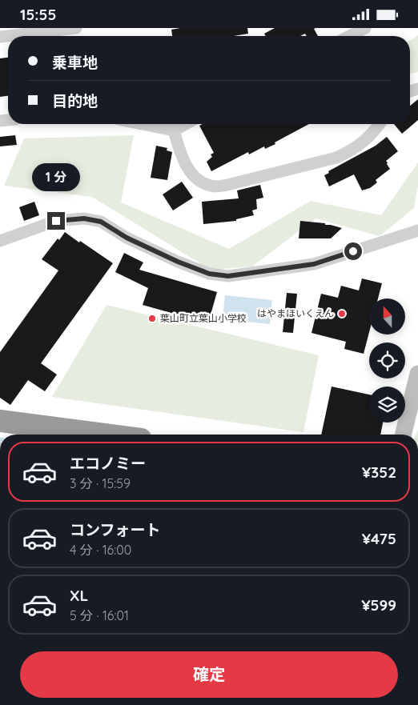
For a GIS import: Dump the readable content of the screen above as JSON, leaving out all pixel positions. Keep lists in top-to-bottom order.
{
  "places": ["はやまほいくえん", "葉山町立葉山小学校"],
  "north": "top",
  "page": {
    "status": "15:55",
    "banner": ["乗車地", "目的地"],
    "bubble": "1 分",
    "list": [
      {
        "name": "エコノミー",
        "note": "3 分 · 15:59",
        "value": "¥352"
      },
      {
        "name": "コンフォート",
        "note": "4 分 · 16:00",
        "value": "¥475"
      },
      {
        "name": "XL",
        "note": "5 分 · 16:01",
        "value": "¥599"
      }
    ],
    "buttons": "確定"
  }
}
